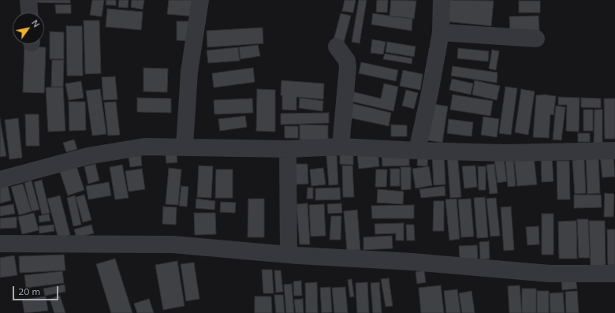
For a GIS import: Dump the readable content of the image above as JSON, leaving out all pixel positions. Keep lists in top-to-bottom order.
{
  "scale_bar": "20 m",
  "north": "top right"
}
